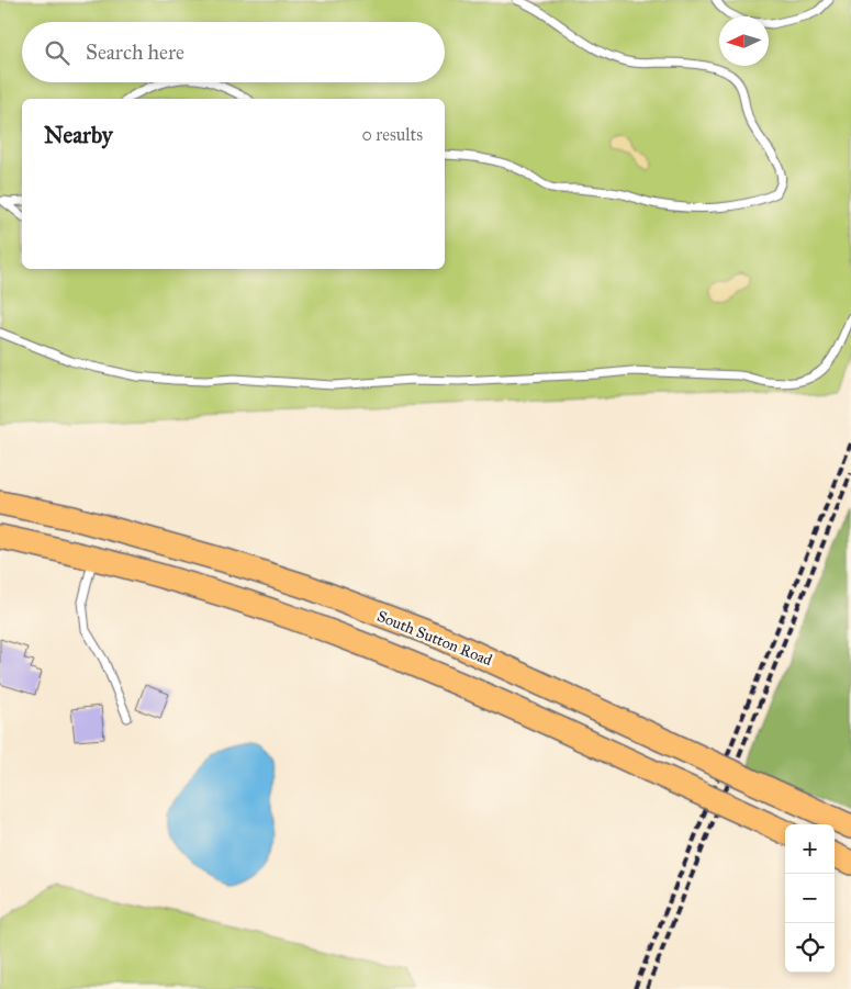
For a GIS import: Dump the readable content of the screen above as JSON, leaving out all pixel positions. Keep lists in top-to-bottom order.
{
  "streets": {
    "main road": ["South Sutton Road"]
  },
  "north": "left",
  "page": {
    "search": "Search here",
    "heading": ["Nearby", "0 results"],
    "map_buttons": ["+", "−"]
  }
}
